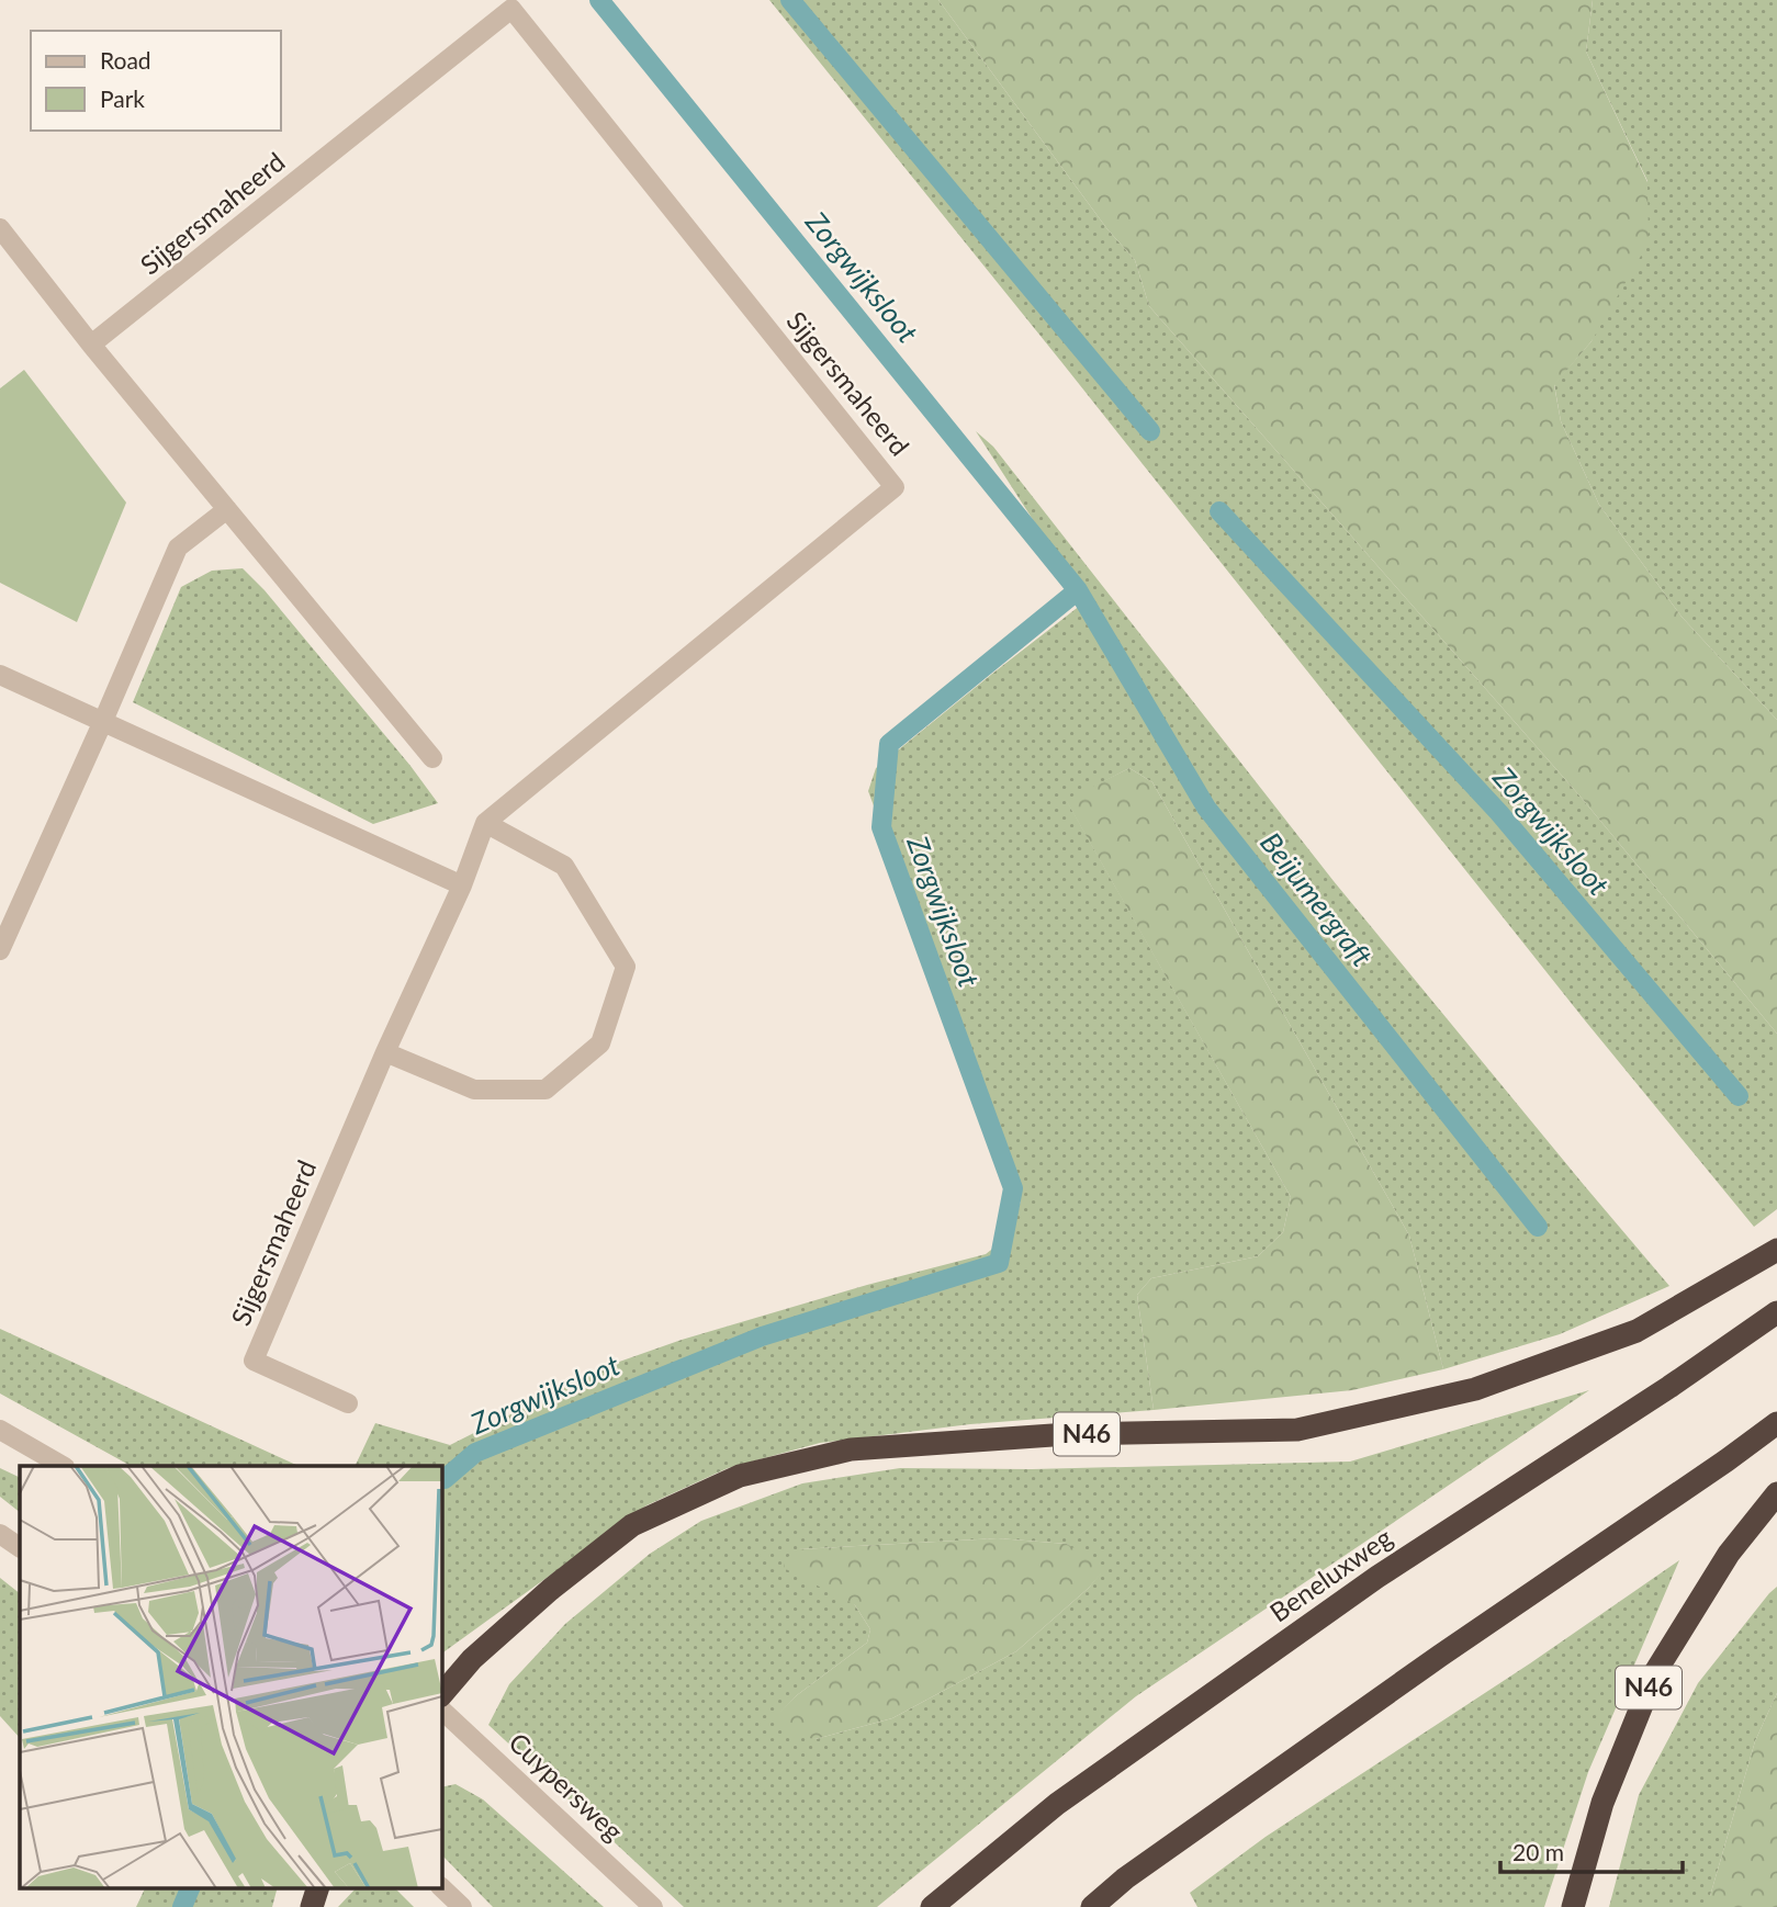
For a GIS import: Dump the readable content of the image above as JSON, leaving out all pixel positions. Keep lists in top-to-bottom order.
{
  "streets": {
    "highway": ["N46", "Beneluxweg"],
    "street": ["Sijgersmaheerd", "Cuypersweg"]
  },
  "water": ["Zorgwijksloot", "Beijumergraft"],
  "legend": ["Road", "Park"],
  "scale_bar": "20 m"
}
